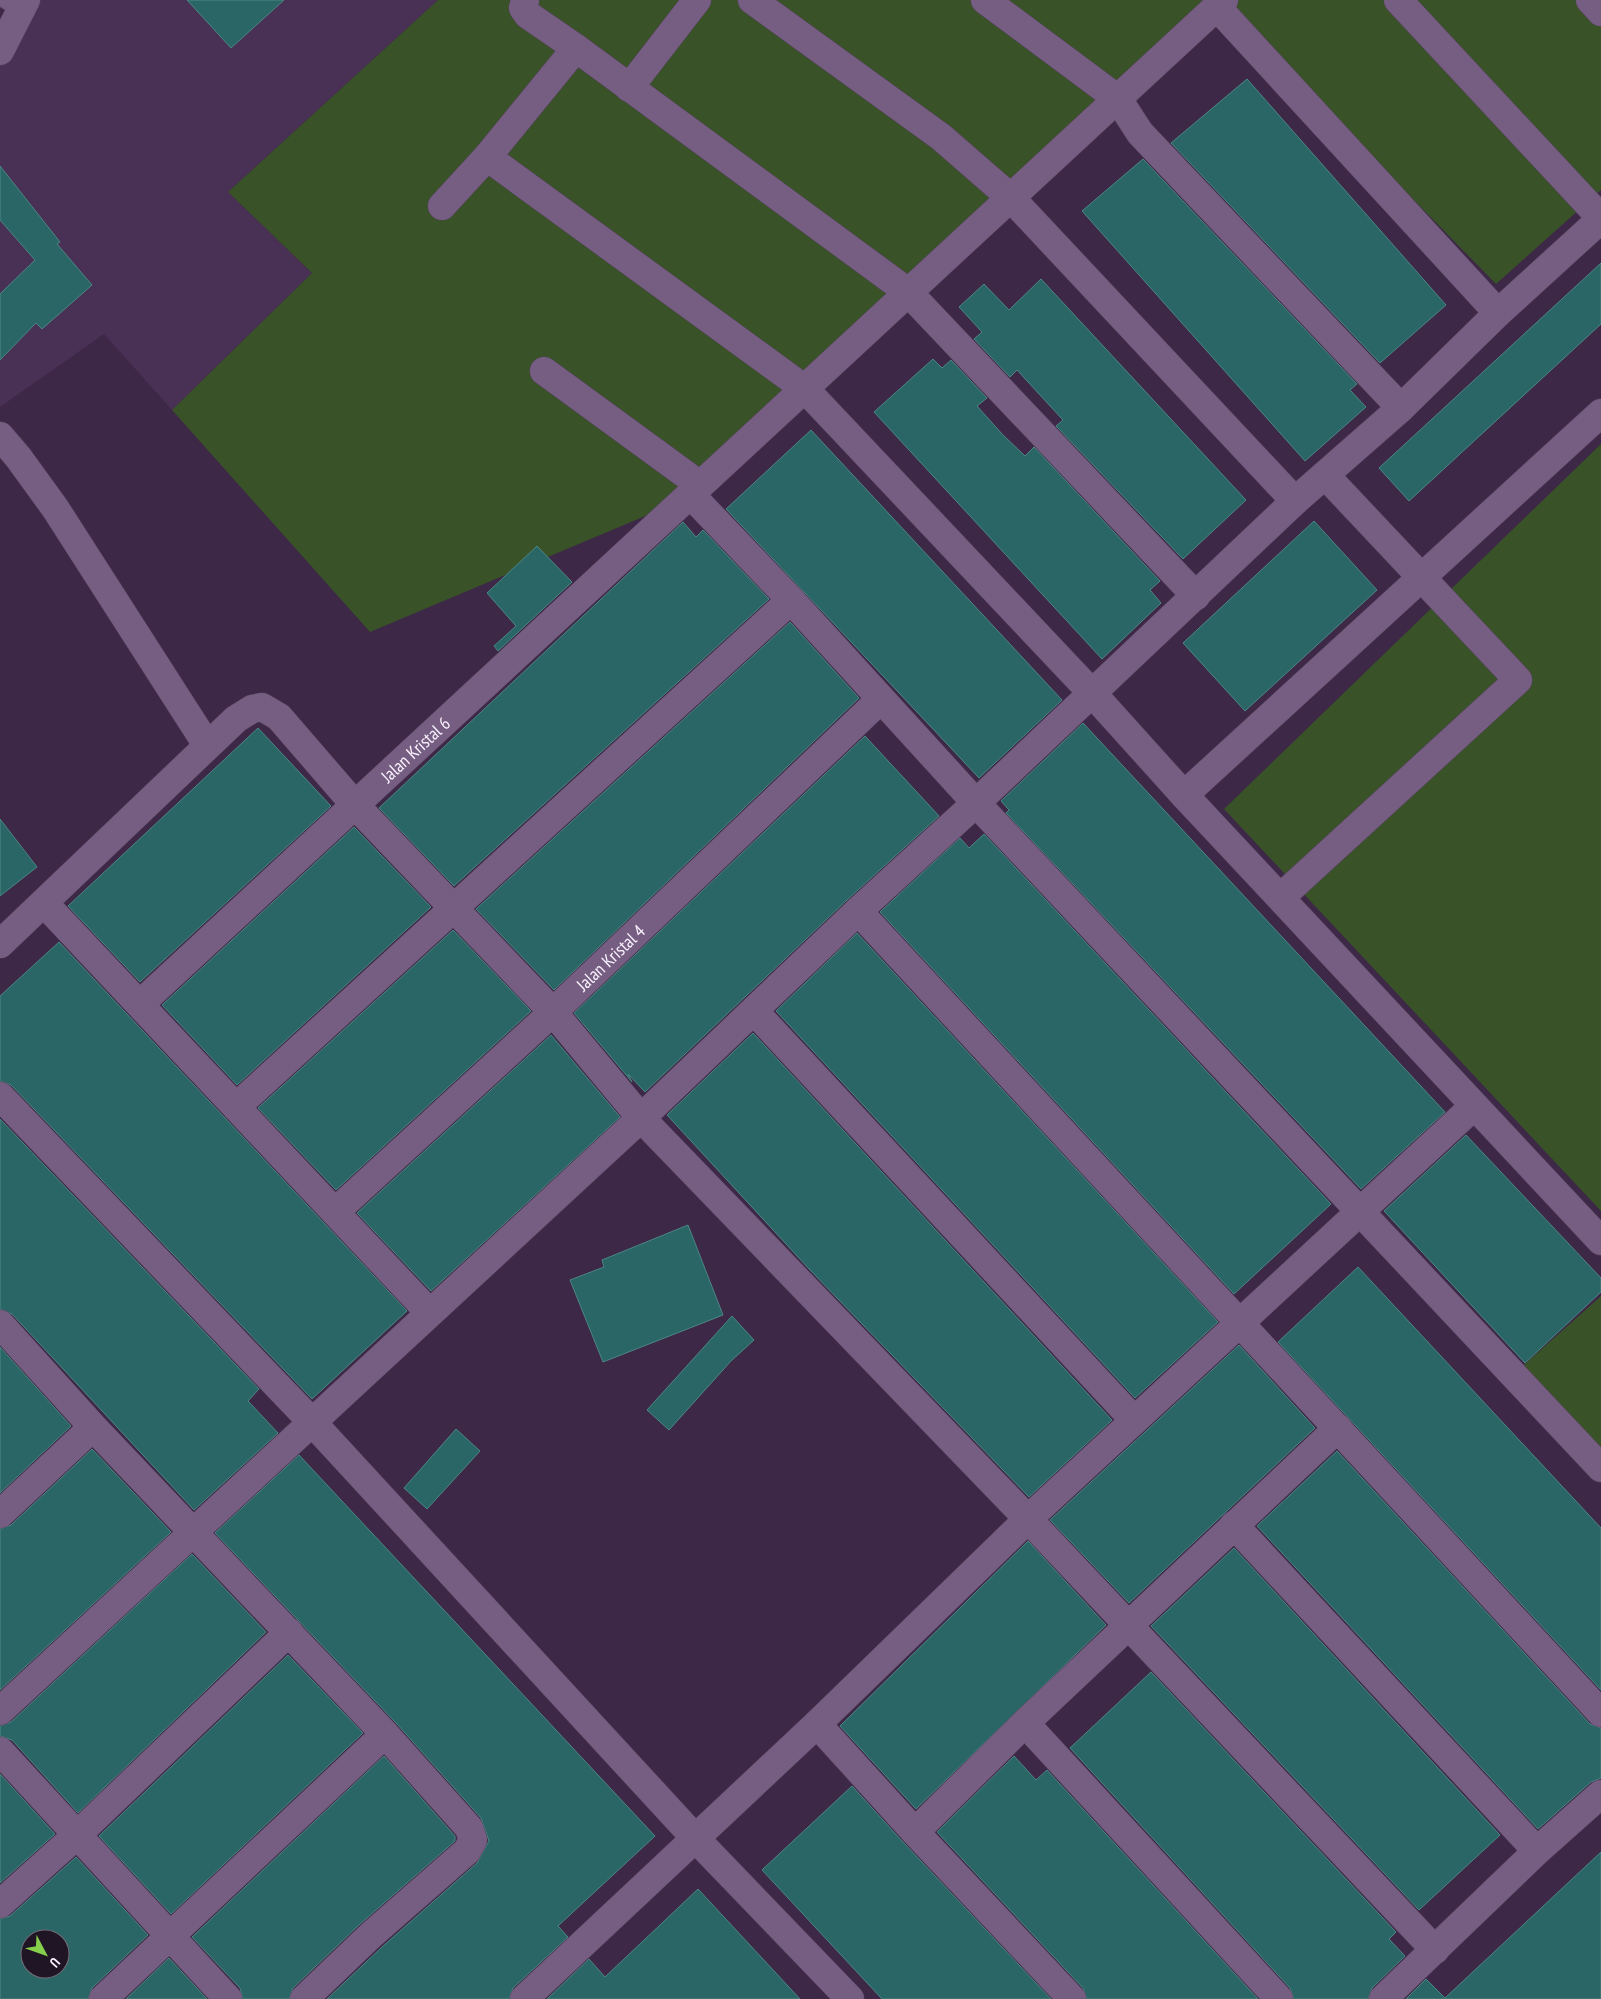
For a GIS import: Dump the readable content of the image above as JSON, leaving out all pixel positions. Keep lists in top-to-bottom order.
{
  "streets": {
    "street": ["Jalan Kristal 6", "Jalan Kristal 4"]
  },
  "north": "bottom right"
}
